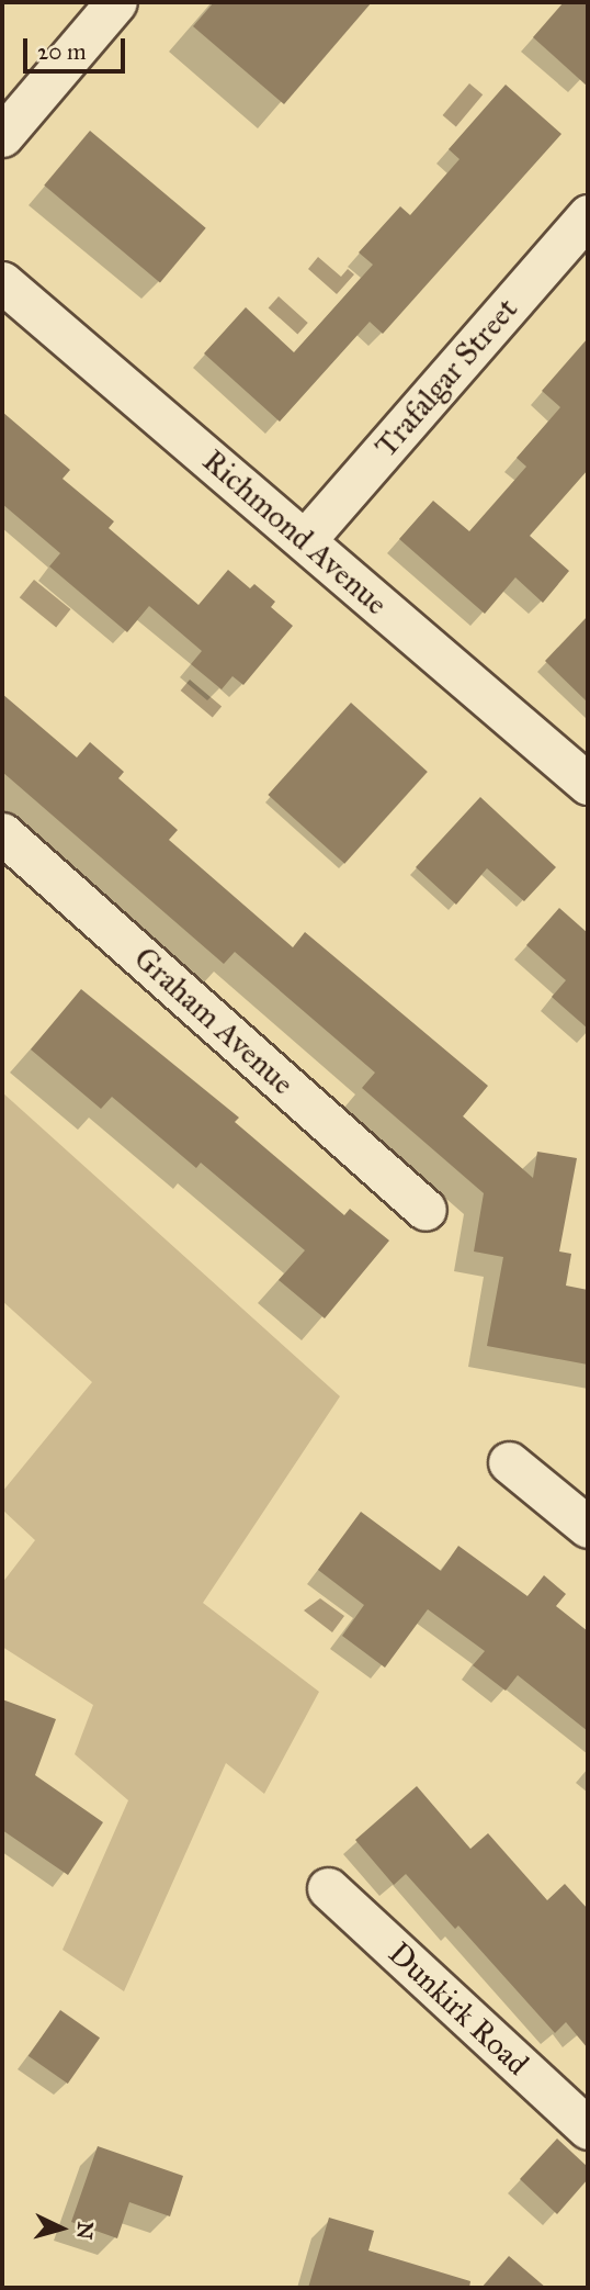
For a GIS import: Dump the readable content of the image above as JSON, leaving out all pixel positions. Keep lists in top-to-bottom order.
{
  "streets": {
    "street": [
      "Trafalgar Street",
      "Richmond Avenue",
      "Graham Avenue",
      "Dunkirk Road"
    ]
  },
  "crossings": [
    ["Trafalgar Street", "Richmond Avenue"]
  ],
  "scale_bar": "20 m",
  "north": "right"
}
